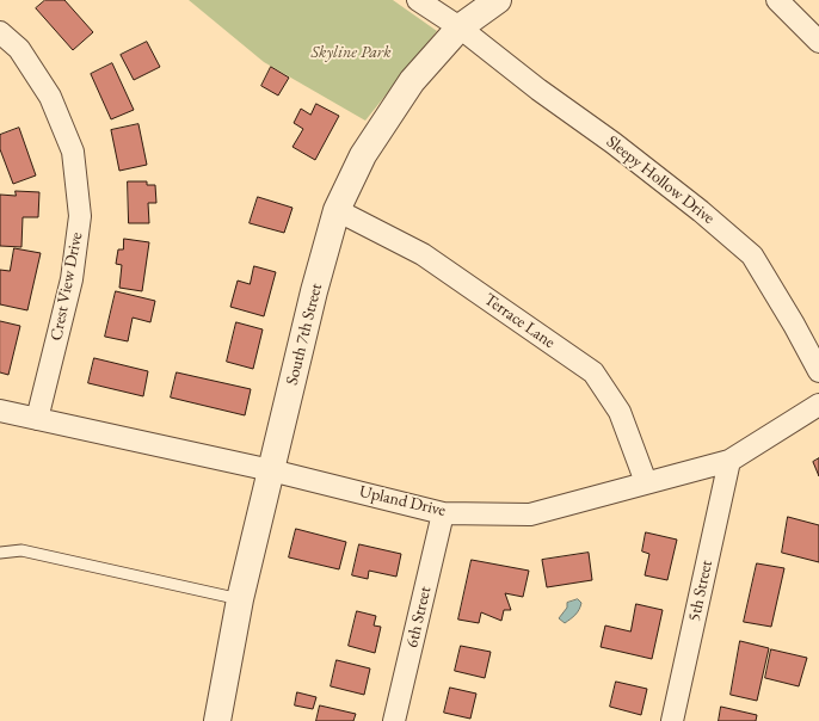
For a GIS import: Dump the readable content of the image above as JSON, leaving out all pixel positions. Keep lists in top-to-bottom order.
{
  "streets": {
    "street": [
      "Sleepy Hollow Drive",
      "Crest View Drive",
      "Terrace Lane",
      "South 7th Street",
      "Upland Drive",
      "5th Street",
      "6th Street"
    ]
  },
  "crossings": [
    ["Sleepy Hollow Drive", "South 7th Street"],
    ["Crest View Drive", "Upland Drive"],
    ["Terrace Lane", "South 7th Street"],
    ["Terrace Lane", "Upland Drive"],
    ["South 7th Street", "Upland Drive"],
    ["Upland Drive", "5th Street"],
    ["Upland Drive", "6th Street"]
  ],
  "parks": ["Skyline Park"]
}
